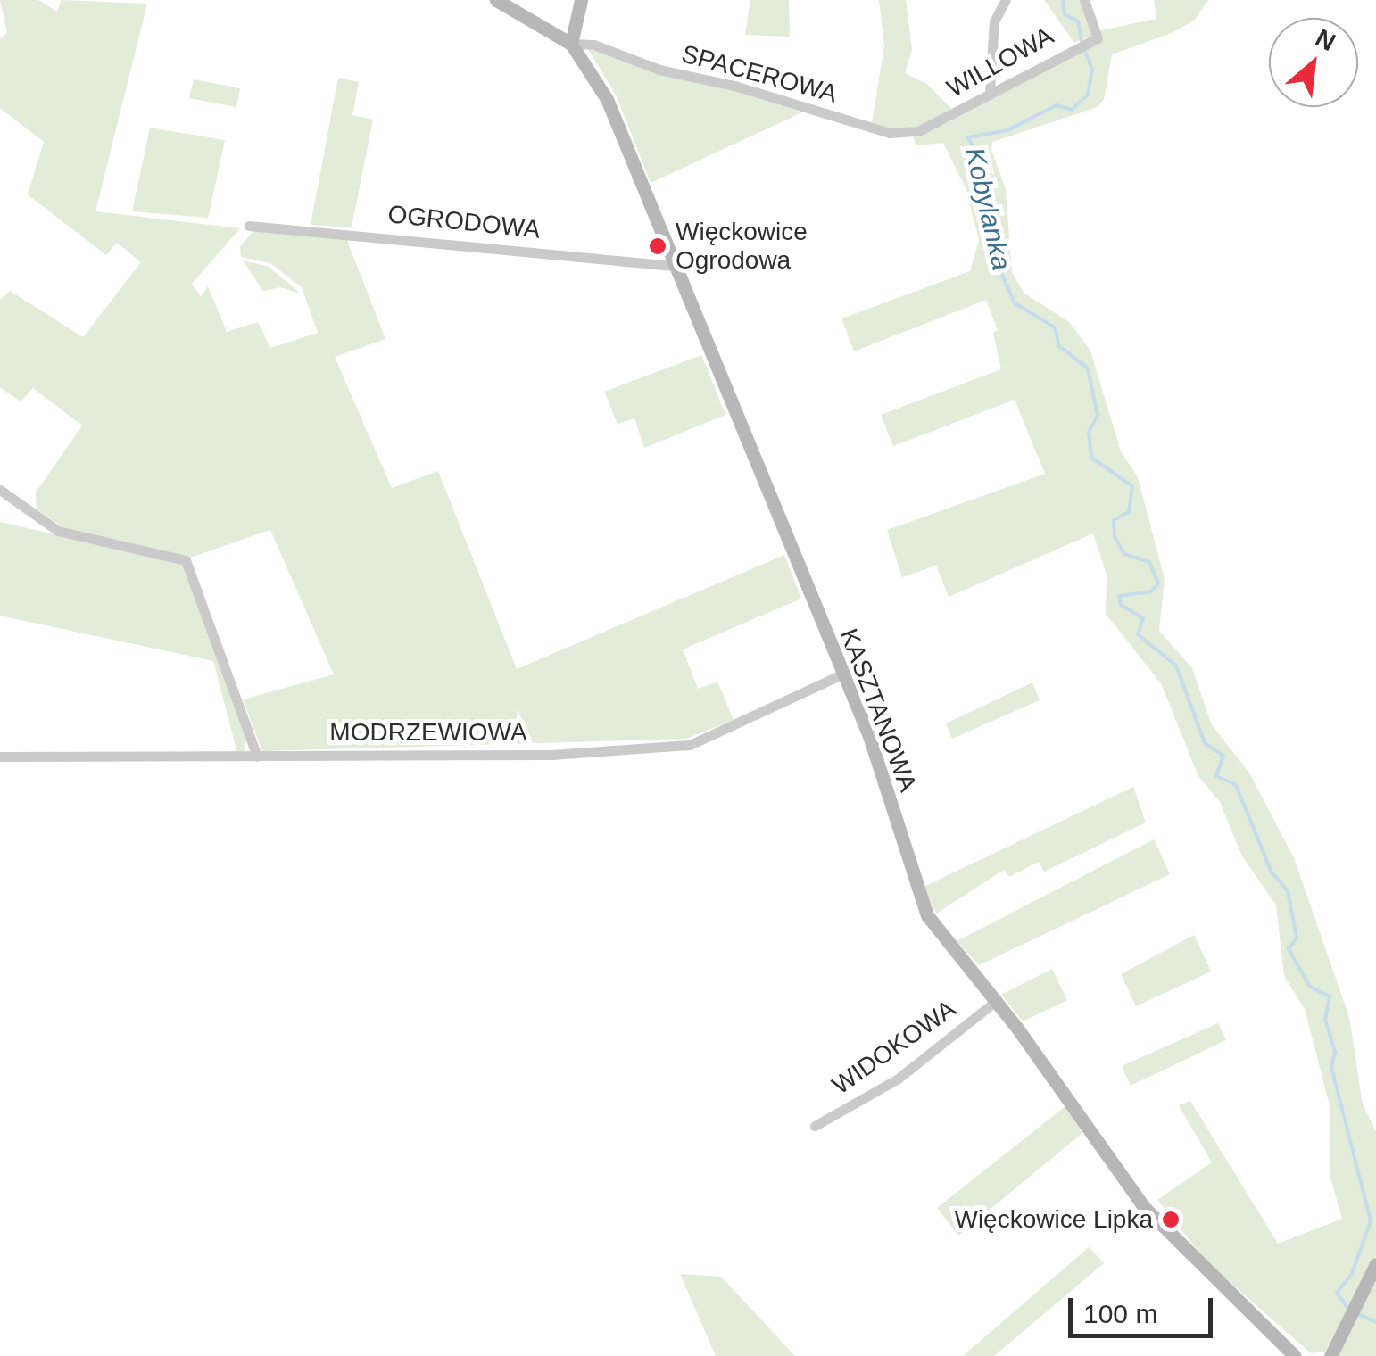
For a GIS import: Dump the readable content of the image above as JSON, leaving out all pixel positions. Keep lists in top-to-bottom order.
{
  "streets": {
    "street": [
      "WILLOWA",
      "SPACEROWA",
      "OGRODOWA",
      "KASZTANOWA",
      "MODRZEWIOWA",
      "WIDOKOWA"
    ]
  },
  "crossings": [
    ["WILLOWA", "SPACEROWA"],
    ["SPACEROWA", "KASZTANOWA"],
    ["OGRODOWA", "KASZTANOWA"],
    ["KASZTANOWA", "MODRZEWIOWA"],
    ["KASZTANOWA", "WIDOKOWA"]
  ],
  "water": ["Kobylanka"],
  "places": ["Więckowice Ogrodowa", "Więckowice Lipka"],
  "scale_bar": "100 m",
  "north": "top right"
}
